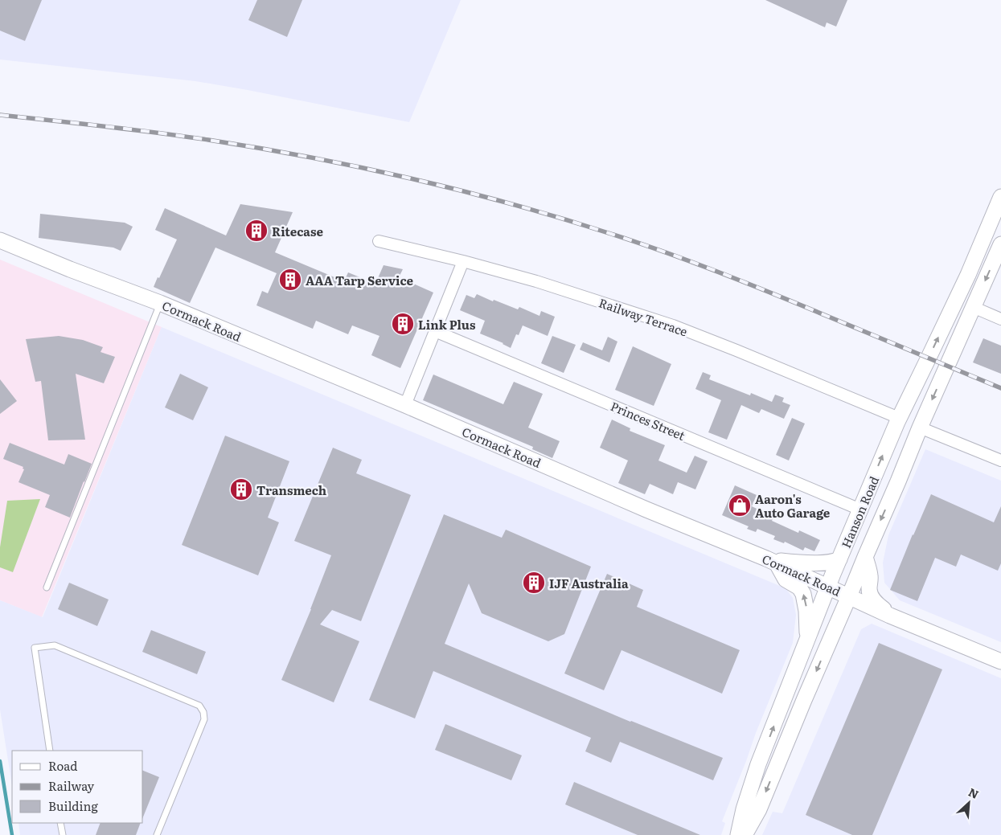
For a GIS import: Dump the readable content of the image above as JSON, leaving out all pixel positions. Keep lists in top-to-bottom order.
{
  "streets": {
    "main road": ["Cormack Road", "Hanson Road"],
    "street": ["Railway Terrace", "Princes Street"]
  },
  "crossings": [
    ["Railway Terrace", "Hanson Road"],
    ["Cormack Road", "Hanson Road"],
    ["Princes Street", "Hanson Road"]
  ],
  "places": {
    "building": [
      "Ritecase",
      "AAA Tarp Service",
      "Link Plus",
      "Transmech",
      "IJF Australia"
    ],
    "shop": ["Aaron's Auto Garage"]
  },
  "legend": ["Road", "Railway", "Building"],
  "north": "top right"
}
